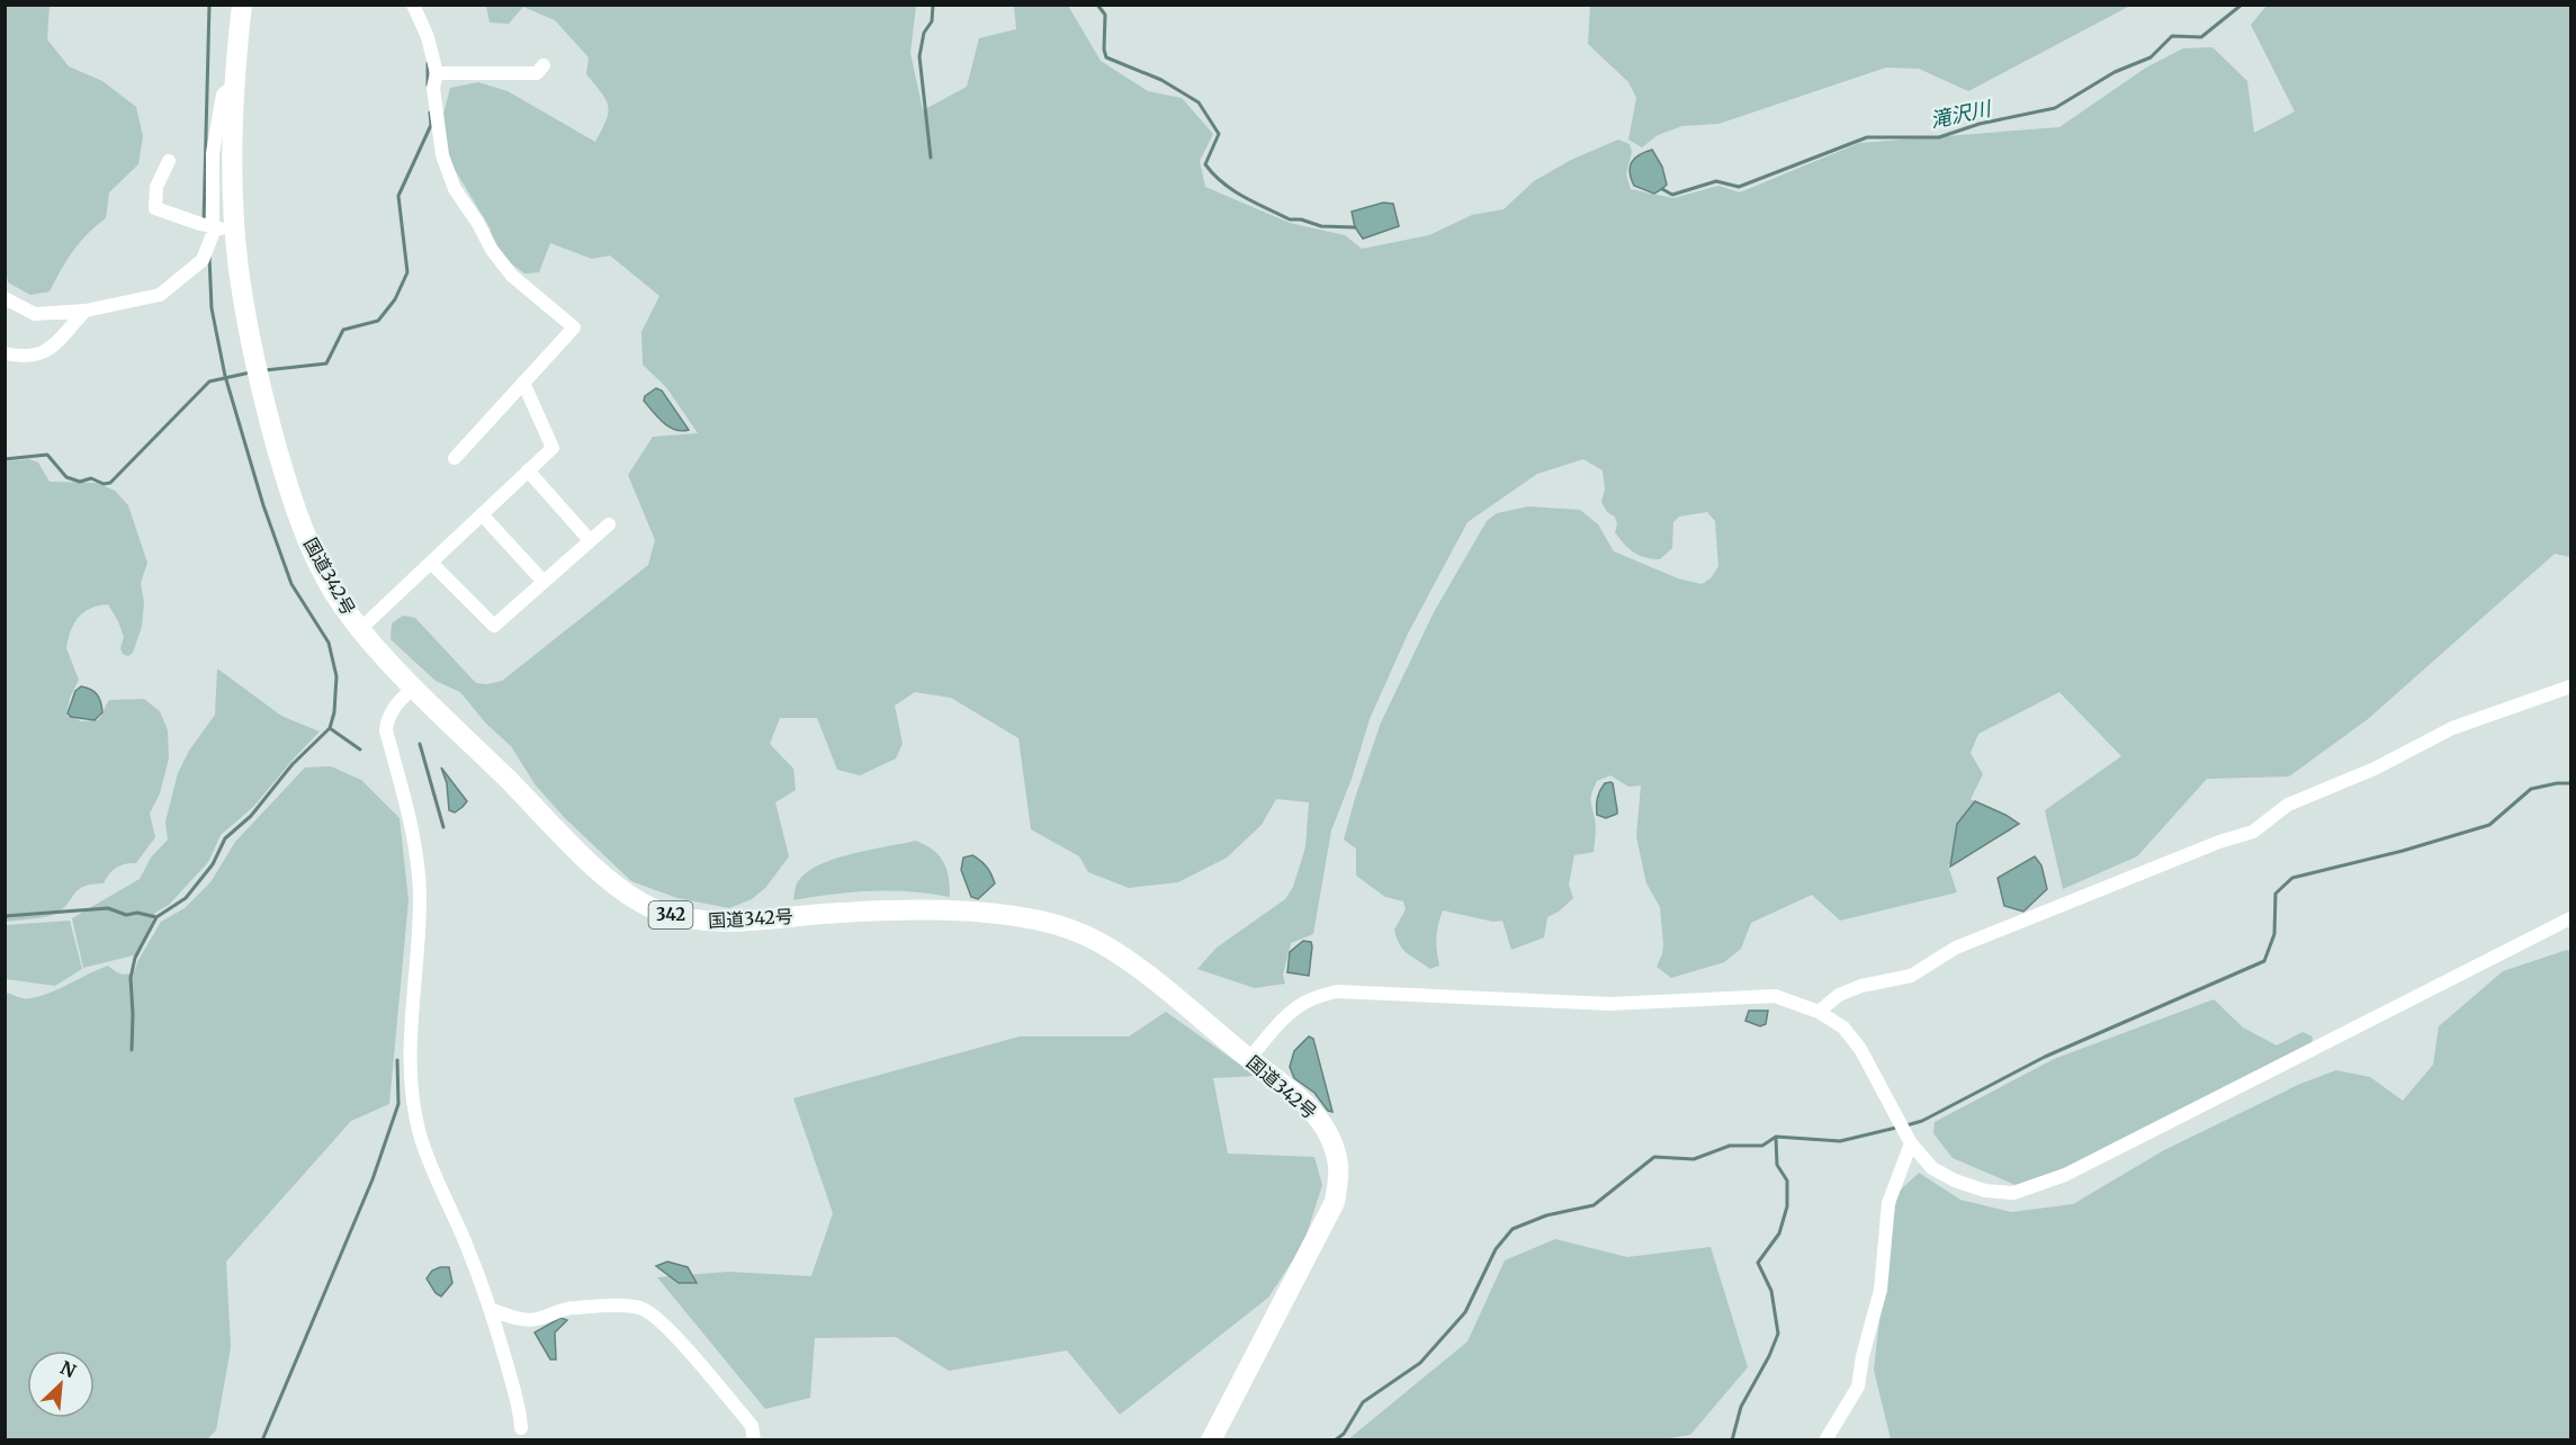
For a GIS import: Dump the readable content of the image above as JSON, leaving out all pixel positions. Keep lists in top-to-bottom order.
{
  "streets": {
    "highway": ["国道342号", "342"]
  },
  "water": ["滝沢川"],
  "north": "top right"
}
